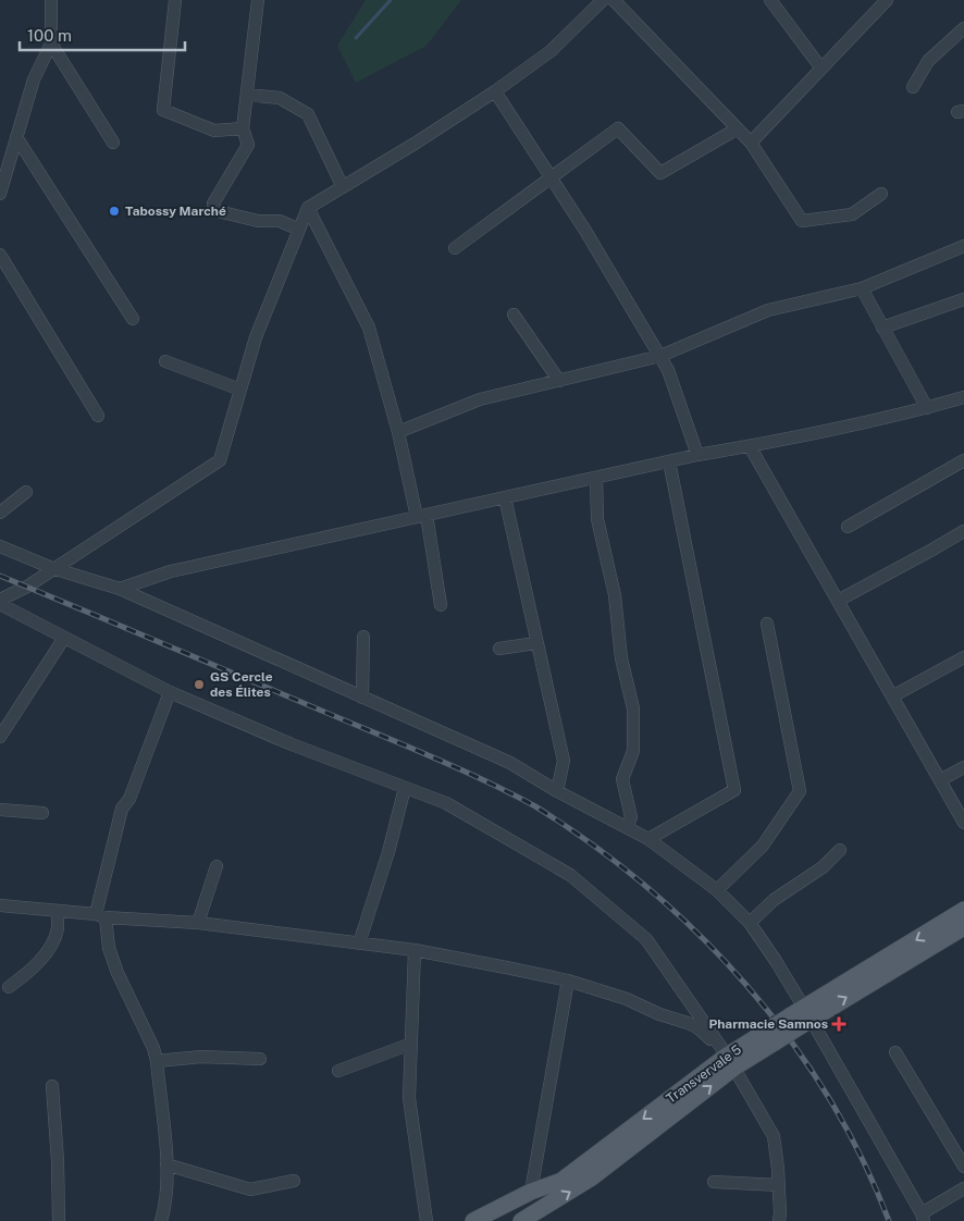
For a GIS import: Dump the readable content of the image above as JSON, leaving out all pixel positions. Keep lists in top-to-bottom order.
{
  "streets": {
    "main road": ["Transvervale 5"]
  },
  "places": {
    "other": ["Tabossy Marché", "GS Cercle des Élites"],
    "health": ["Pharmacie Samnos"]
  },
  "scale_bar": "100 m"
}
